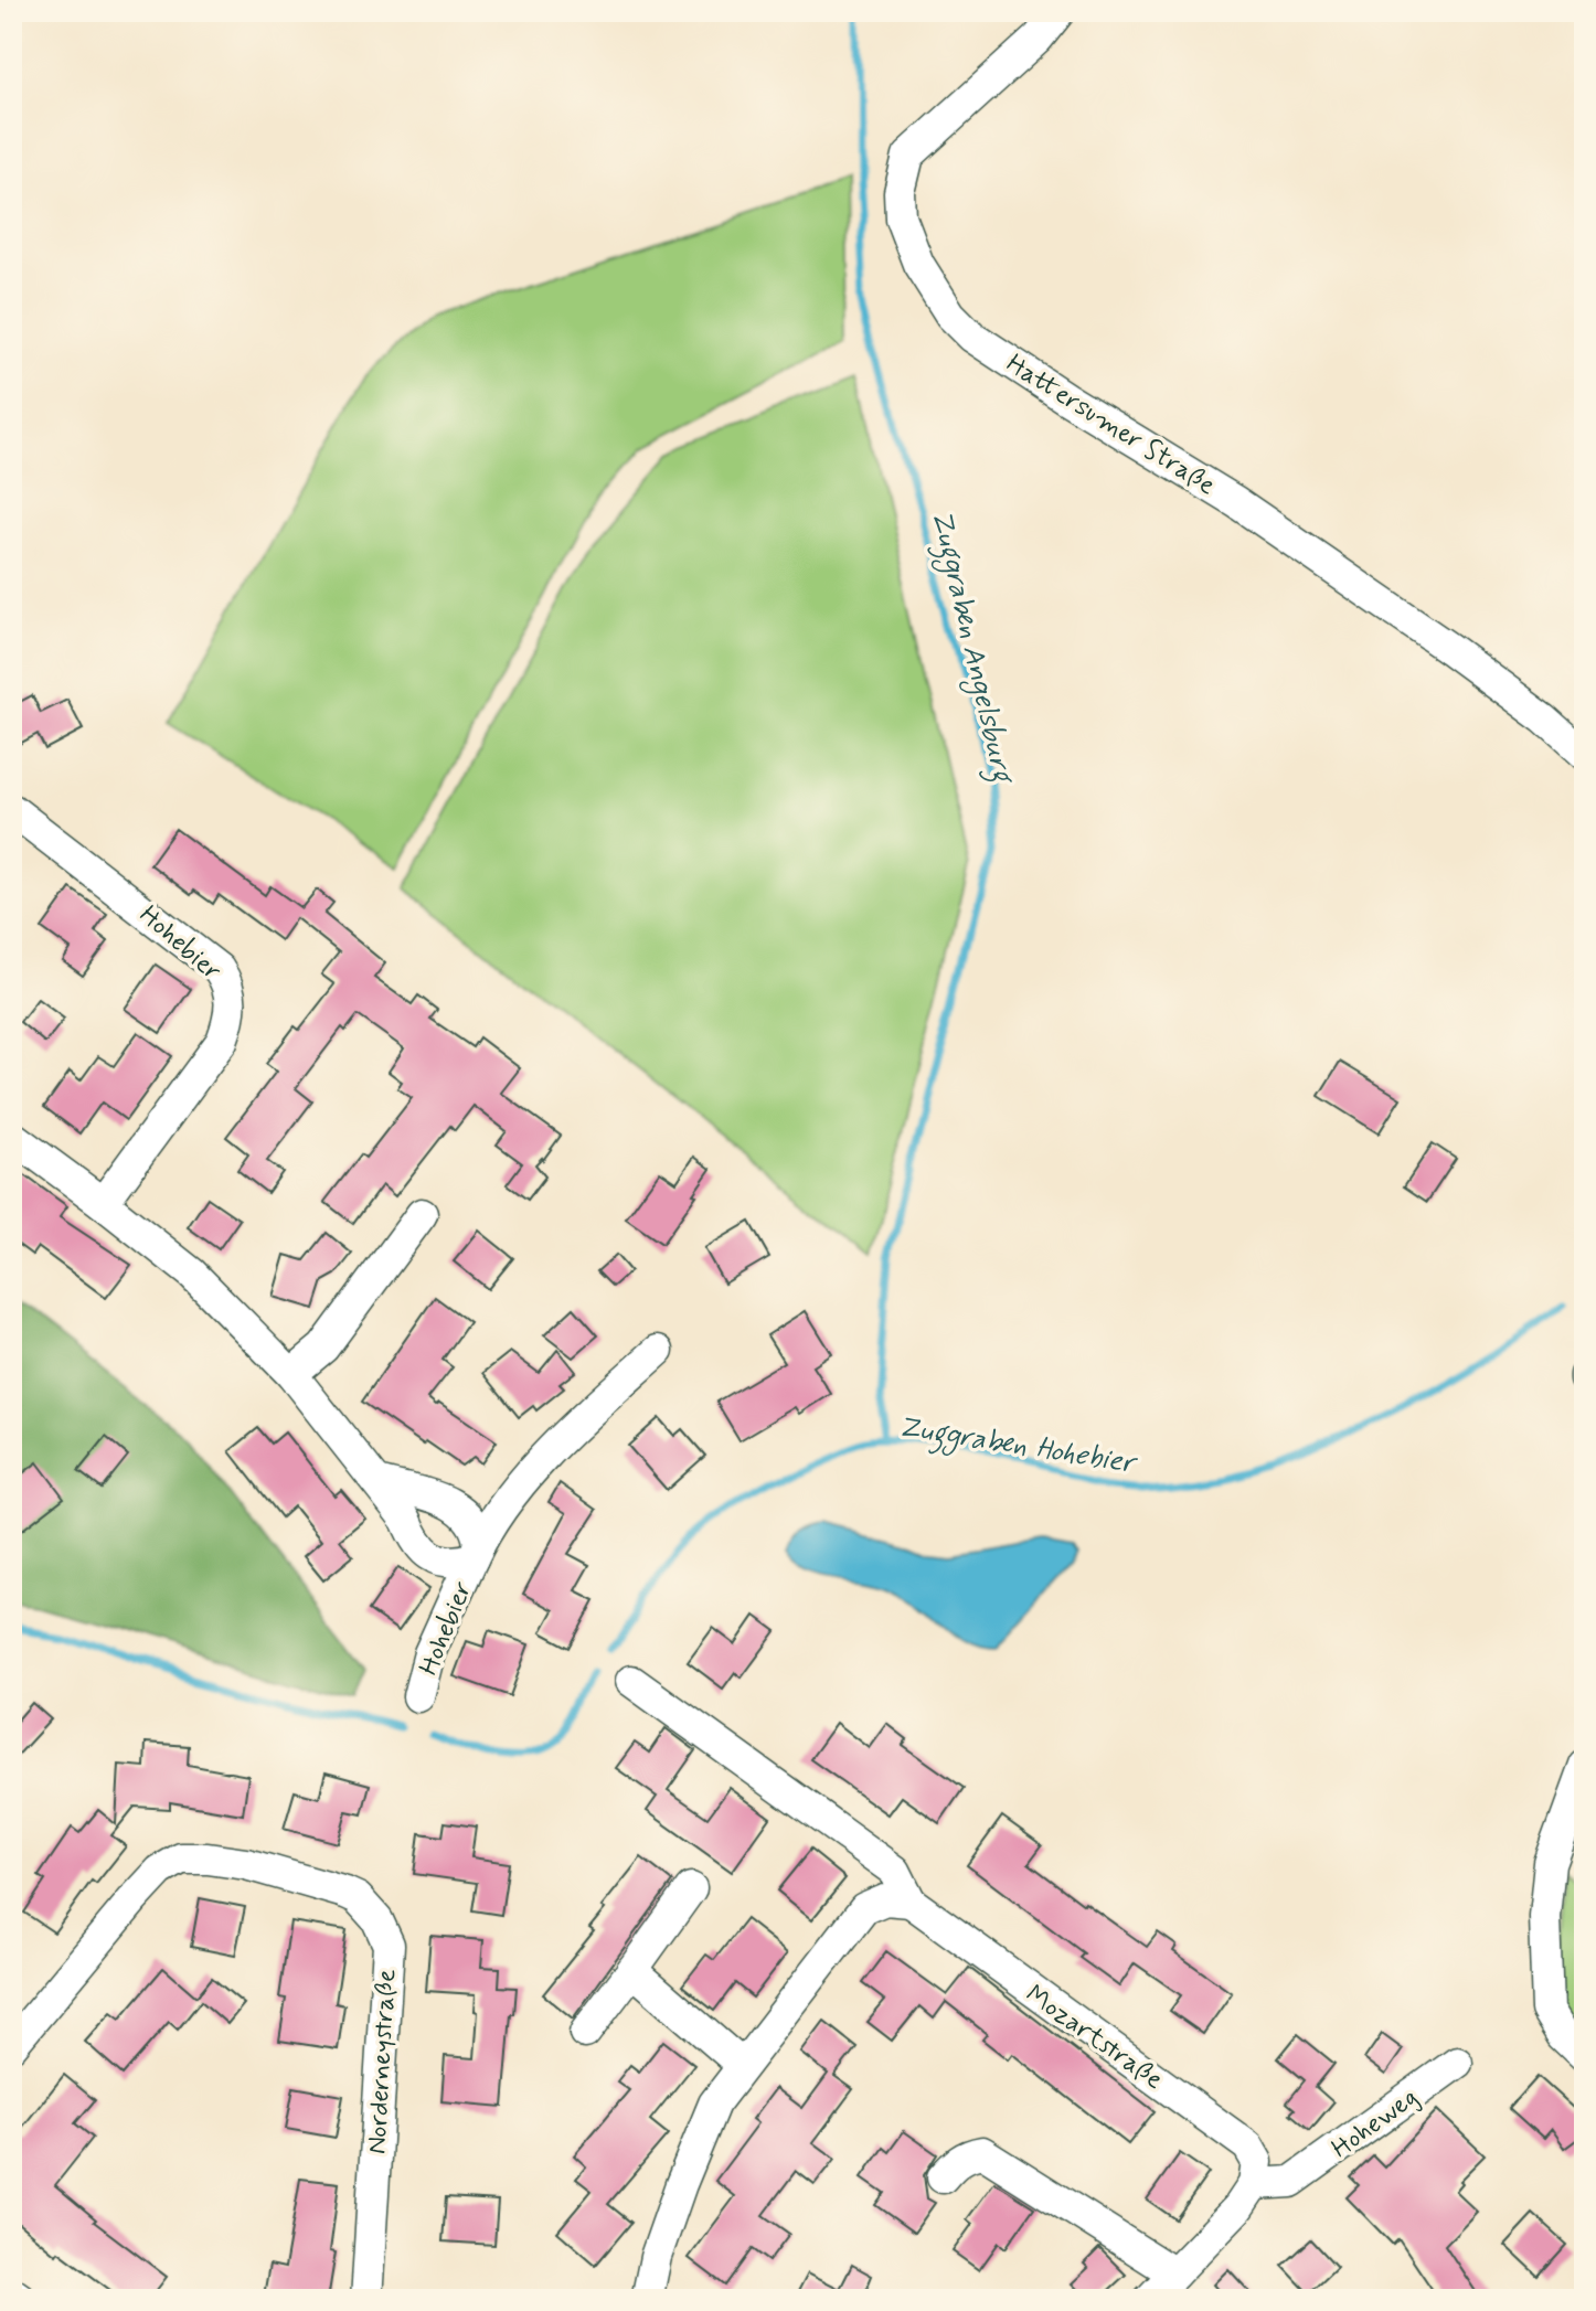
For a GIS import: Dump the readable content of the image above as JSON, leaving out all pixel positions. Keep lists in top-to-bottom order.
{
  "streets": {
    "street": [
      "Hattersumer Straße",
      "Hohebier",
      "Mozartstraße",
      "Norderneystraße",
      "Hoheweg"
    ]
  },
  "crossings": [
    ["Mozartstraße", "Hoheweg"]
  ],
  "water": ["Zuggraben Angelsburg", "Zuggraben Hohebier"]
}
